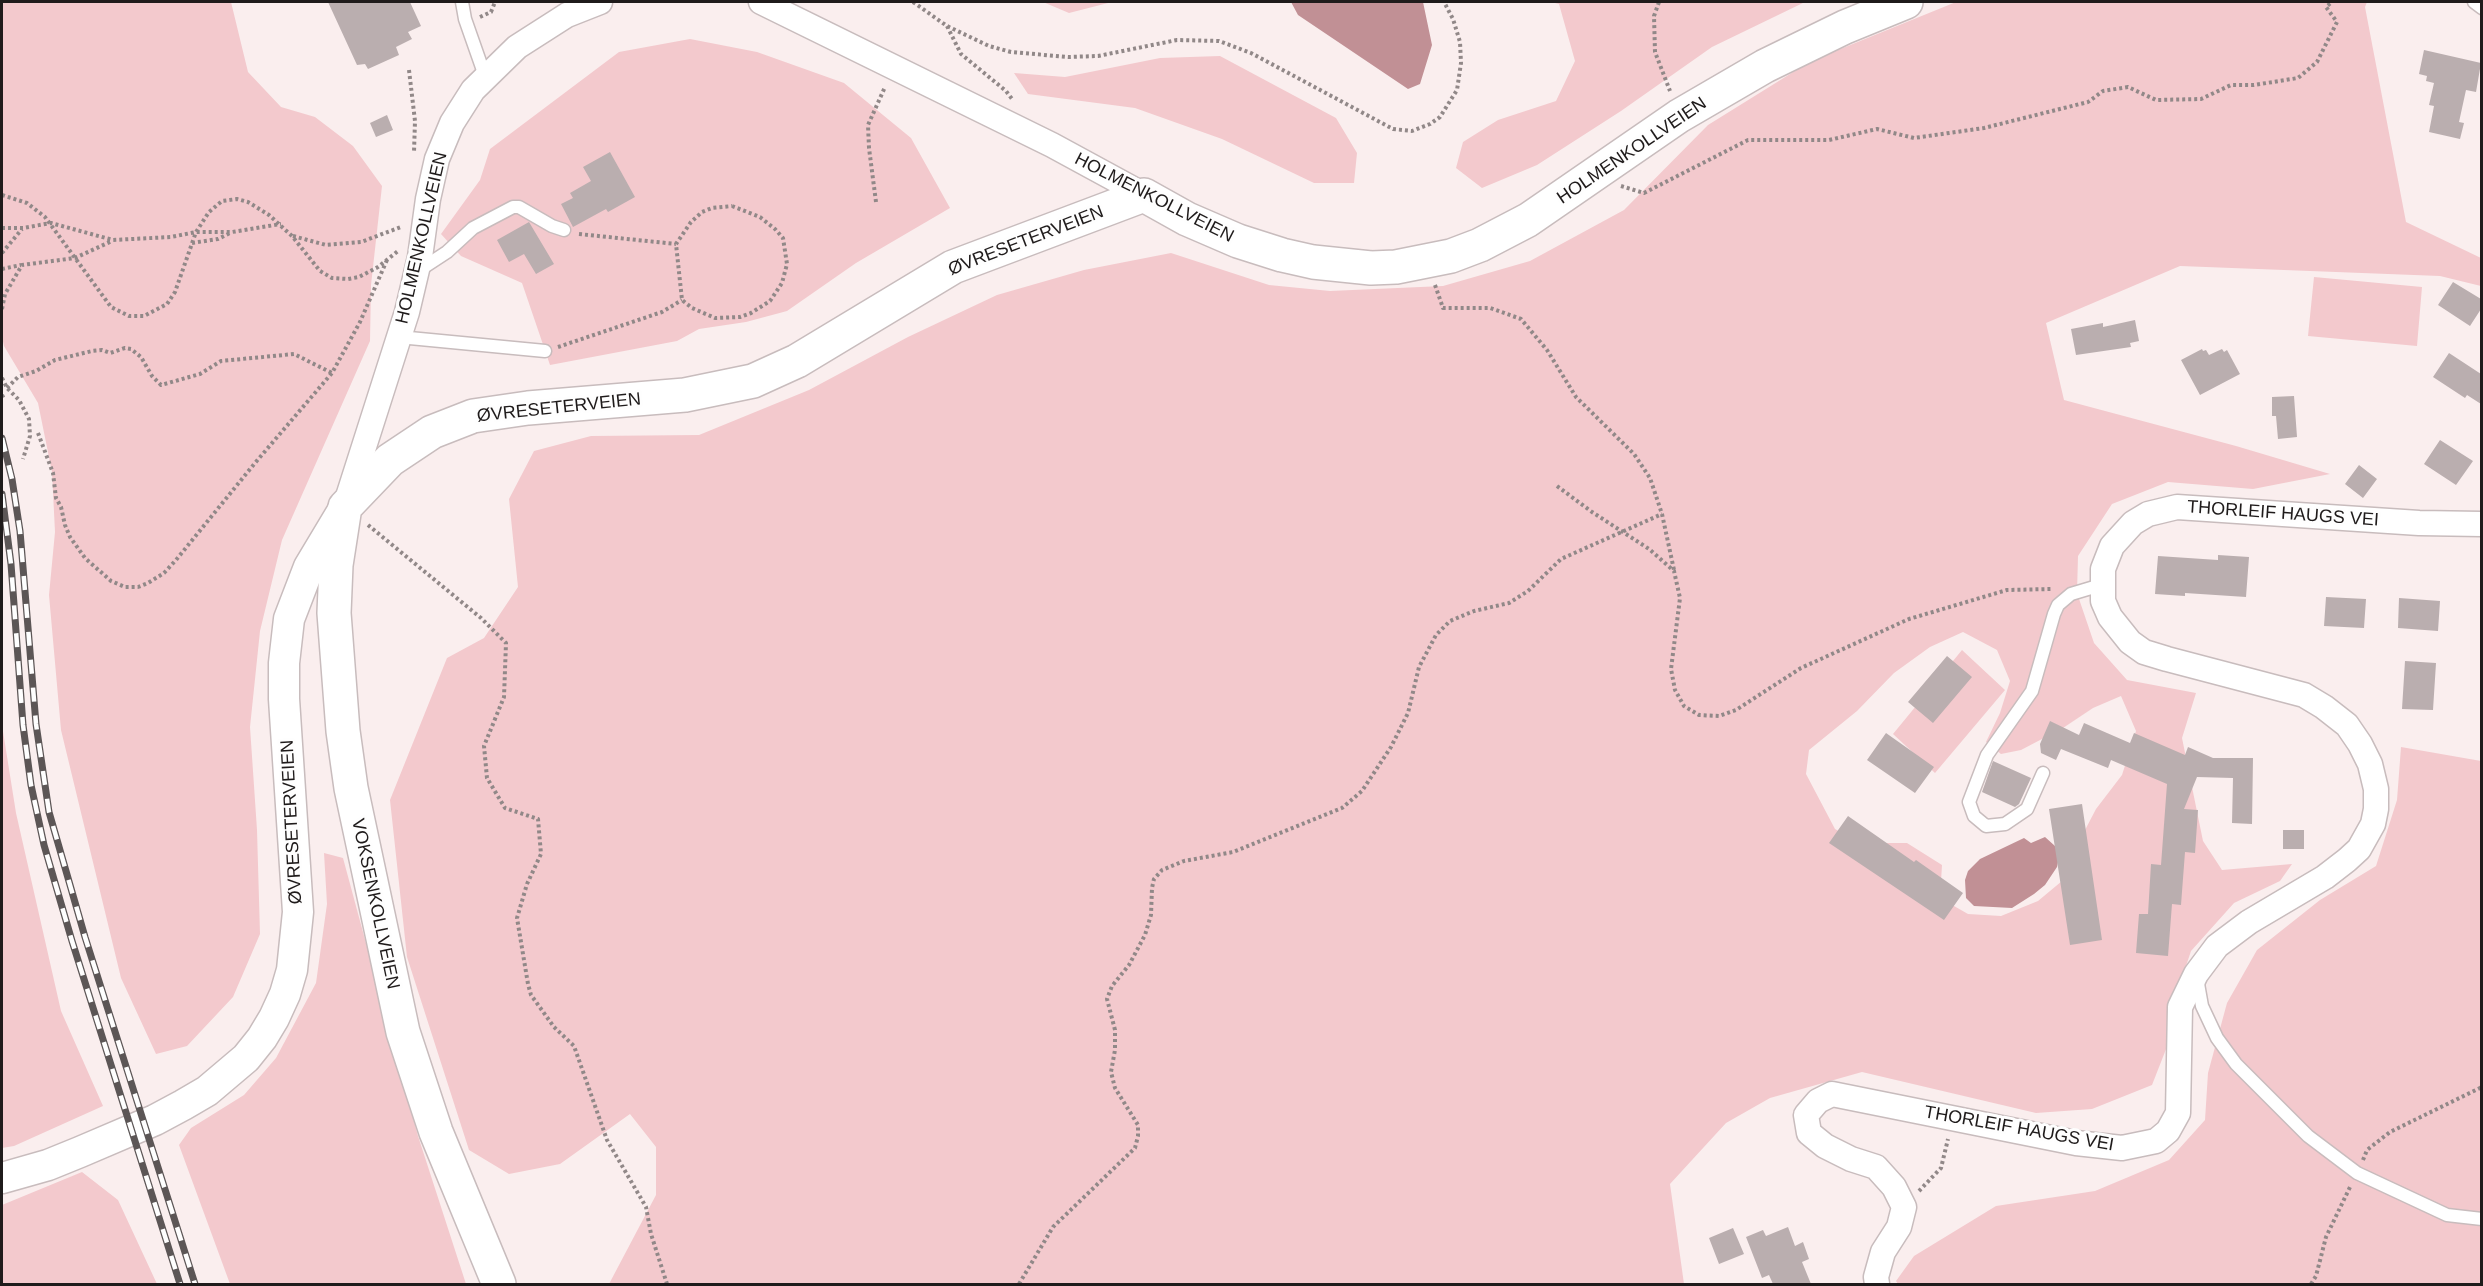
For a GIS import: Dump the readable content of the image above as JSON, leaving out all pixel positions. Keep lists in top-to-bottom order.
{
  "streets": {
    "main road": ["HOLMENKOLLVEIEN", "ØVRESETERVEIEN", "VOKSENKOLLVEIEN"],
    "street": ["THORLEIF HAUGS VEI"]
  },
  "crossings": [
    ["HOLMENKOLLVEIEN", "ØVRESETERVEIEN"],
    ["HOLMENKOLLVEIEN", "VOKSENKOLLVEIEN"],
    ["ØVRESETERVEIEN", "VOKSENKOLLVEIEN"]
  ]
}
